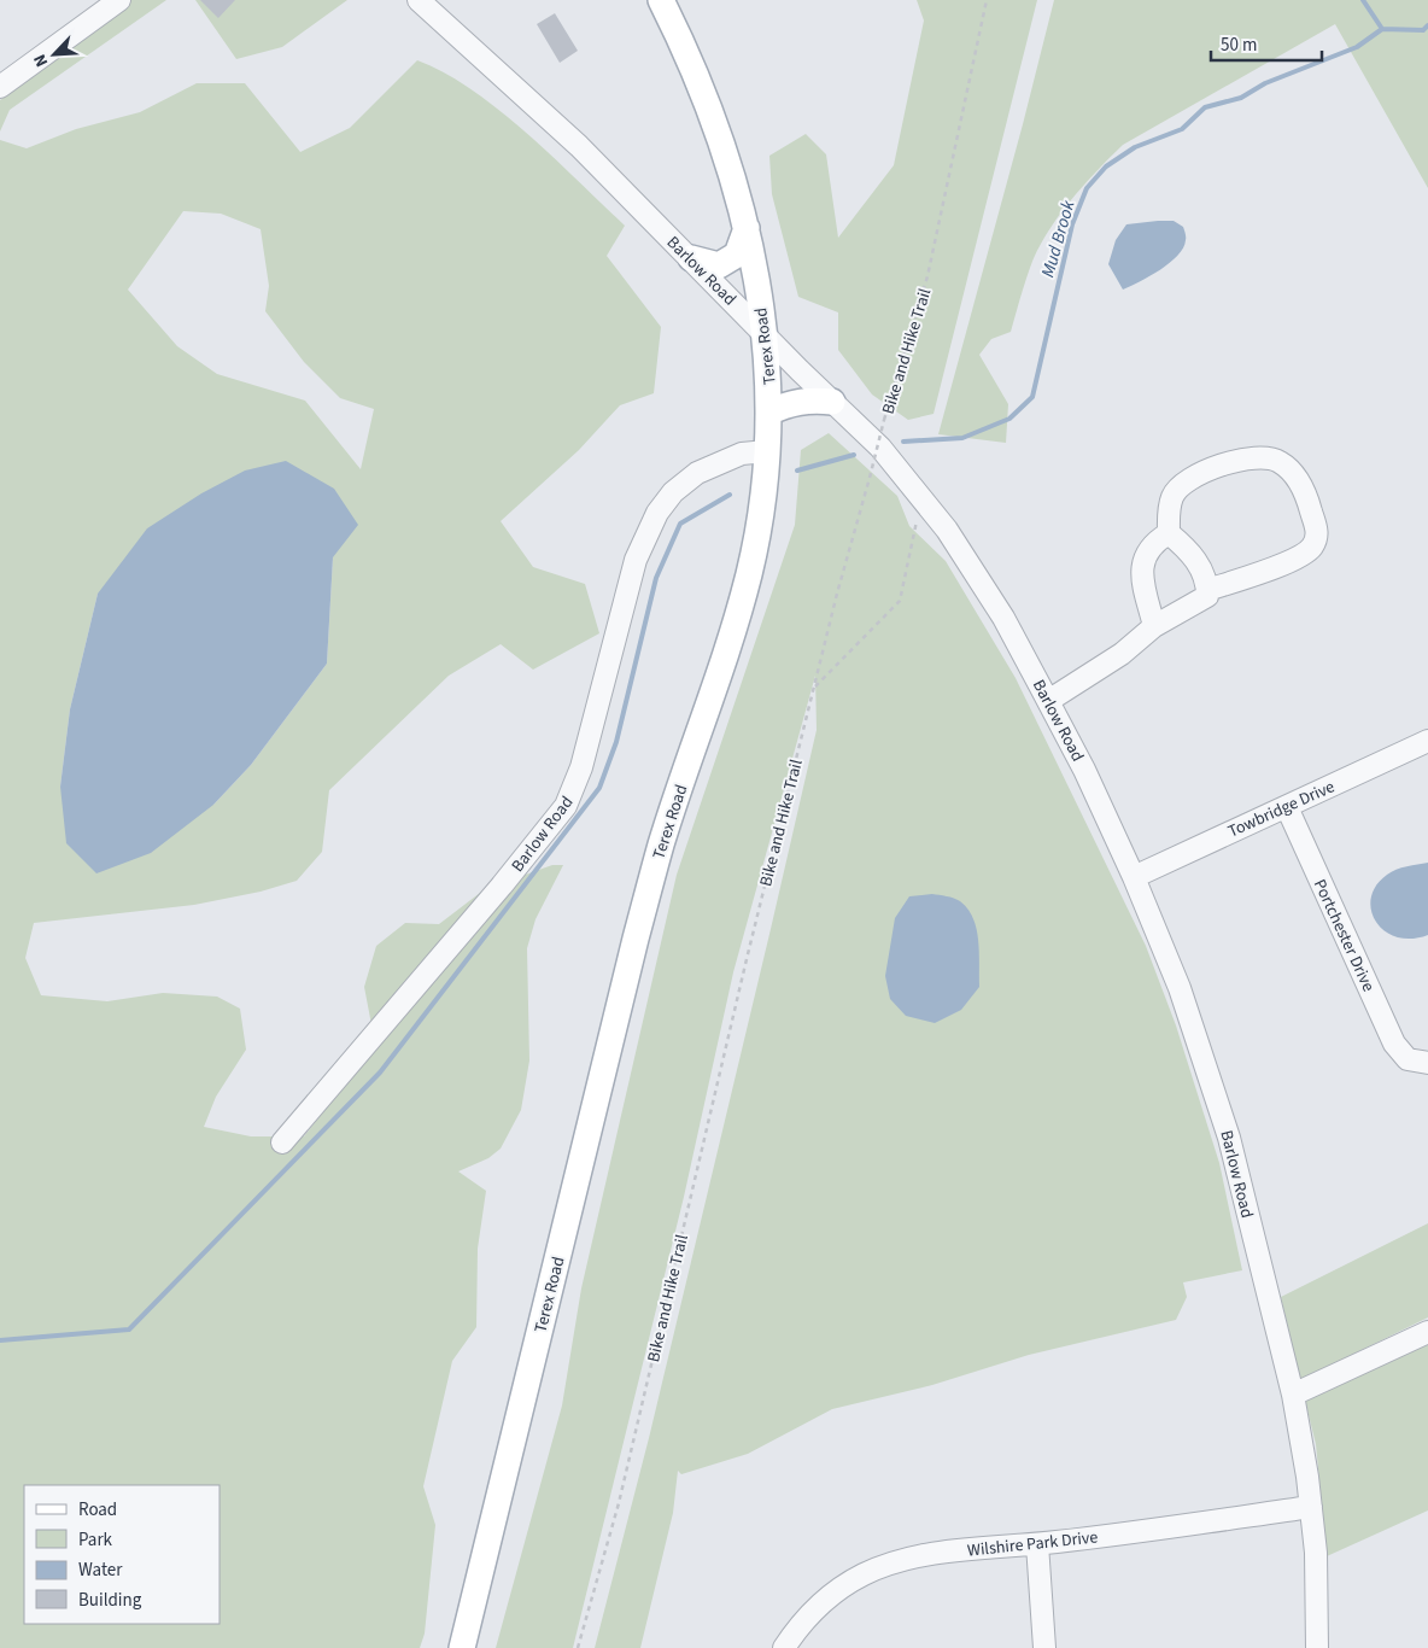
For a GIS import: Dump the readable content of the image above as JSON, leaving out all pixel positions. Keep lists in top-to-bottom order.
{
  "streets": {
    "main road": ["Terex Road"],
    "street": [
      "Barlow Road",
      "Towbridge Drive",
      "Portchester Drive",
      "Wilshire Park Drive"
    ],
    "path": ["Bike and Hike Trail"]
  },
  "crossings": [
    ["Barlow Road", "Terex Road"],
    ["Barlow Road", "Towbridge Drive"],
    ["Barlow Road", "Wilshire Park Drive"],
    ["Towbridge Drive", "Portchester Drive"]
  ],
  "water": ["Mud Brook"],
  "legend": [
    "Road",
    "Park",
    "Water",
    "Building"
  ],
  "scale_bar": "50 m",
  "north": "bottom left"
}
